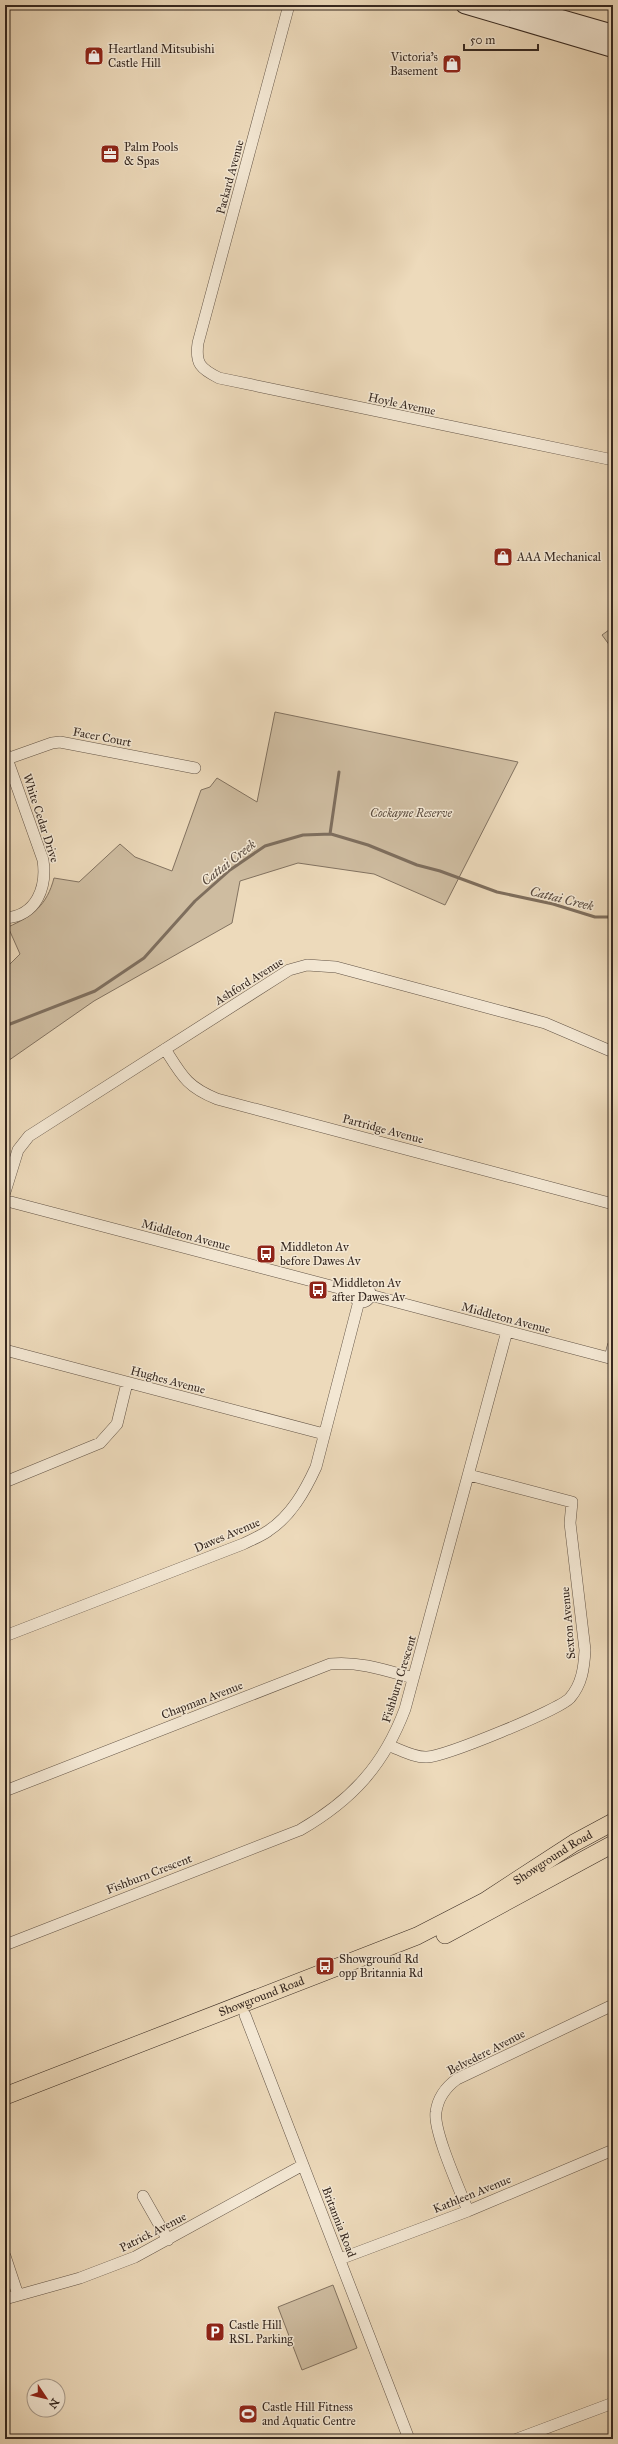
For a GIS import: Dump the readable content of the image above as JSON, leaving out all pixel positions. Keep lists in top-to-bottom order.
{
  "streets": {
    "main road": ["Showground Road"],
    "street": [
      "Packard Avenue",
      "Hoyle Avenue",
      "Facer Court",
      "White Cedar Drive",
      "Ashford Avenue",
      "Partridge Avenue",
      "Middleton Avenue",
      "Hughes Avenue",
      "Dawes Avenue",
      "Sexton Avenue",
      "Fishburn Crescent",
      "Chapman Avenue",
      "Belvedere Avenue",
      "Kathleen Avenue",
      "Britannia Road",
      "Patrick Avenue"
    ]
  },
  "crossings": [
    ["Packard Avenue", "Hoyle Avenue"],
    ["Facer Court", "White Cedar Drive"],
    ["Ashford Avenue", "Partridge Avenue"],
    ["Middleton Avenue", "Dawes Avenue"],
    ["Middleton Avenue", "Fishburn Crescent"],
    ["Hughes Avenue", "Dawes Avenue"],
    ["Sexton Avenue", "Fishburn Crescent"],
    ["Fishburn Crescent", "Chapman Avenue"],
    ["Showground Road", "Britannia Road"],
    ["Belvedere Avenue", "Kathleen Avenue"],
    ["Kathleen Avenue", "Britannia Road"],
    ["Britannia Road", "Patrick Avenue"]
  ],
  "water": ["Cattai Creek"],
  "parks": ["Cockayne Reserve"],
  "places": {
    "shop": ["Heartland Mitsubishi Castle Hill", "Victoria's Basement", "AAA Mechanical"],
    "office": ["Palm Pools & Spas"],
    "bus stop": ["Middleton Av before Dawes Av", "Middleton Av after Dawes Av", "Showground Rd opp Britannia Rd"],
    "parking": ["Castle Hill RSL Parking"],
    "sports": ["Castle Hill Fitness and Aquatic Centre"]
  },
  "scale_bar": "50 m",
  "north": "bottom right"
}
